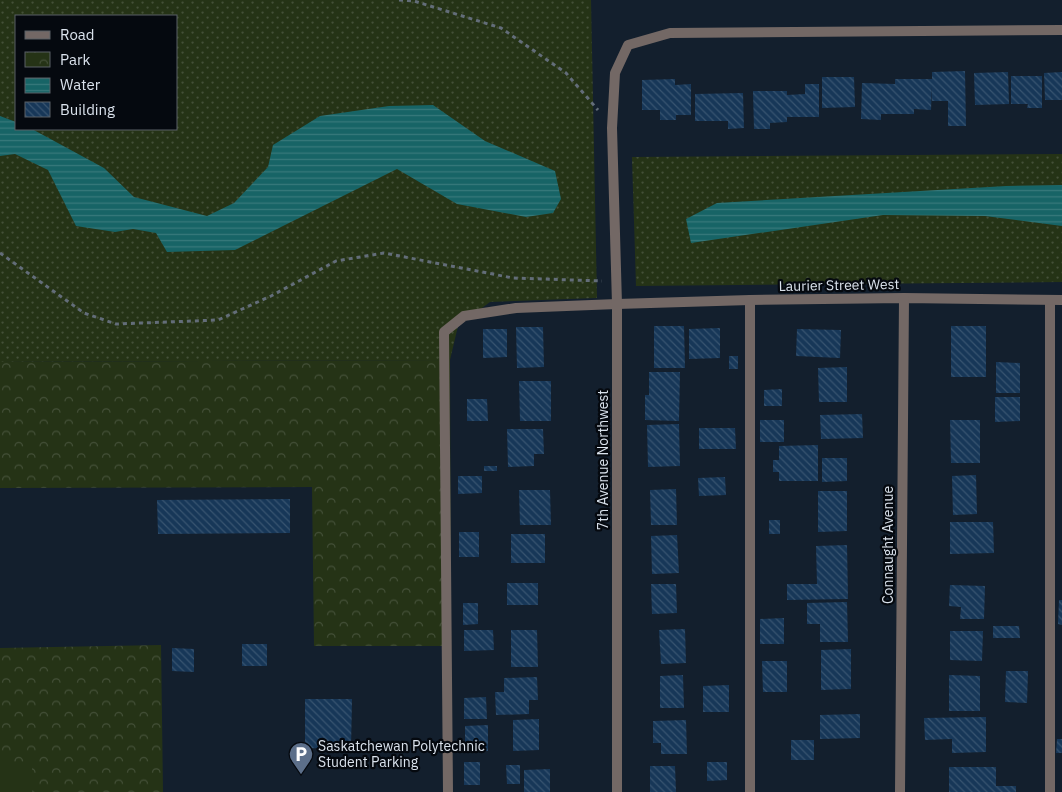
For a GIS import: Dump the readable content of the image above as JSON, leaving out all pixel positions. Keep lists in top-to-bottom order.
{
  "streets": {
    "street": ["Laurier Street West", "7th Avenue Northwest", "Connaught Avenue"]
  },
  "crossings": [
    ["Laurier Street West", "7th Avenue Northwest"],
    ["Laurier Street West", "Connaught Avenue"]
  ],
  "places": {
    "parking": ["Saskatchewan Polytechnic Student Parking"]
  },
  "legend": [
    "Road",
    "Park",
    "Water",
    "Building"
  ]
}
